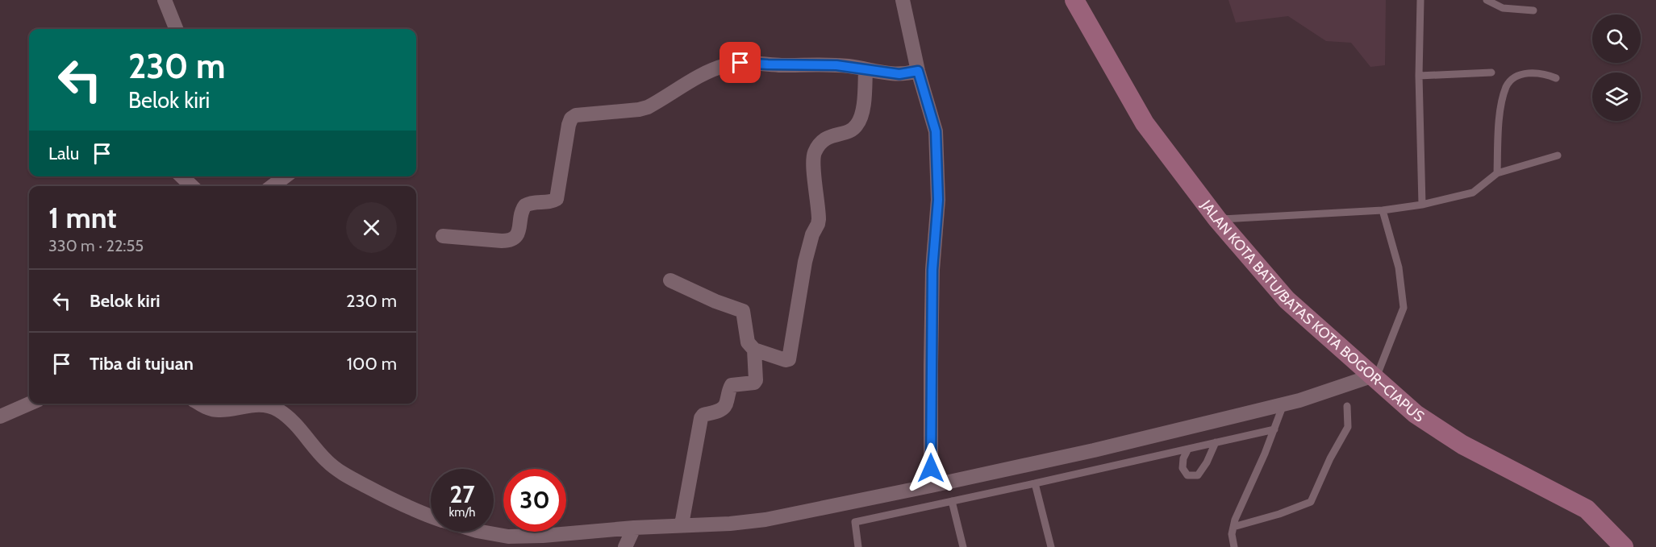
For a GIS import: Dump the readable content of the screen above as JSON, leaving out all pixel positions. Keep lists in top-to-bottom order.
{
  "streets": {
    "main road": ["JALAN KOTA BATU/BATAS KOTA BOGOR–CIAPUS"]
  },
  "page": {
    "turn": ["230 m", "Belok kiri"],
    "then": "Lalu",
    "heading": ["1 mnt", "330 m · 22:55"],
    "list": [
      {
        "name": "Belok kiri",
        "value": "230 m"
      },
      {
        "name": "Tiba di tujuan",
        "value": "100 m"
      }
    ],
    "speed": "27 km/h",
    "limit": "30"
  }
}
